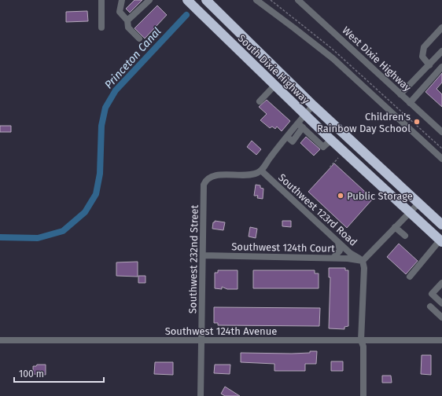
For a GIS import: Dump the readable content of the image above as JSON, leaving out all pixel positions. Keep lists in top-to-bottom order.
{
  "streets": {
    "highway": ["South Dixie Highway"],
    "street": [
      "West Dixie Highway",
      "Southwest 123rd Road",
      "Southwest 124th Court",
      "Southwest 232nd Street",
      "Southwest 124th Avenue"
    ]
  },
  "crossings": [
    ["Southwest 123rd Road", "Southwest 124th Court"],
    ["Southwest 123rd Road", "Southwest 232nd Street"],
    ["Southwest 124th Court", "Southwest 232nd Street"],
    ["Southwest 232nd Street", "Southwest 124th Avenue"]
  ],
  "water": ["Princeton Canal"],
  "places": ["Children's Rainbow Day School", "Public Storage"],
  "scale_bar": "100 m"
}
